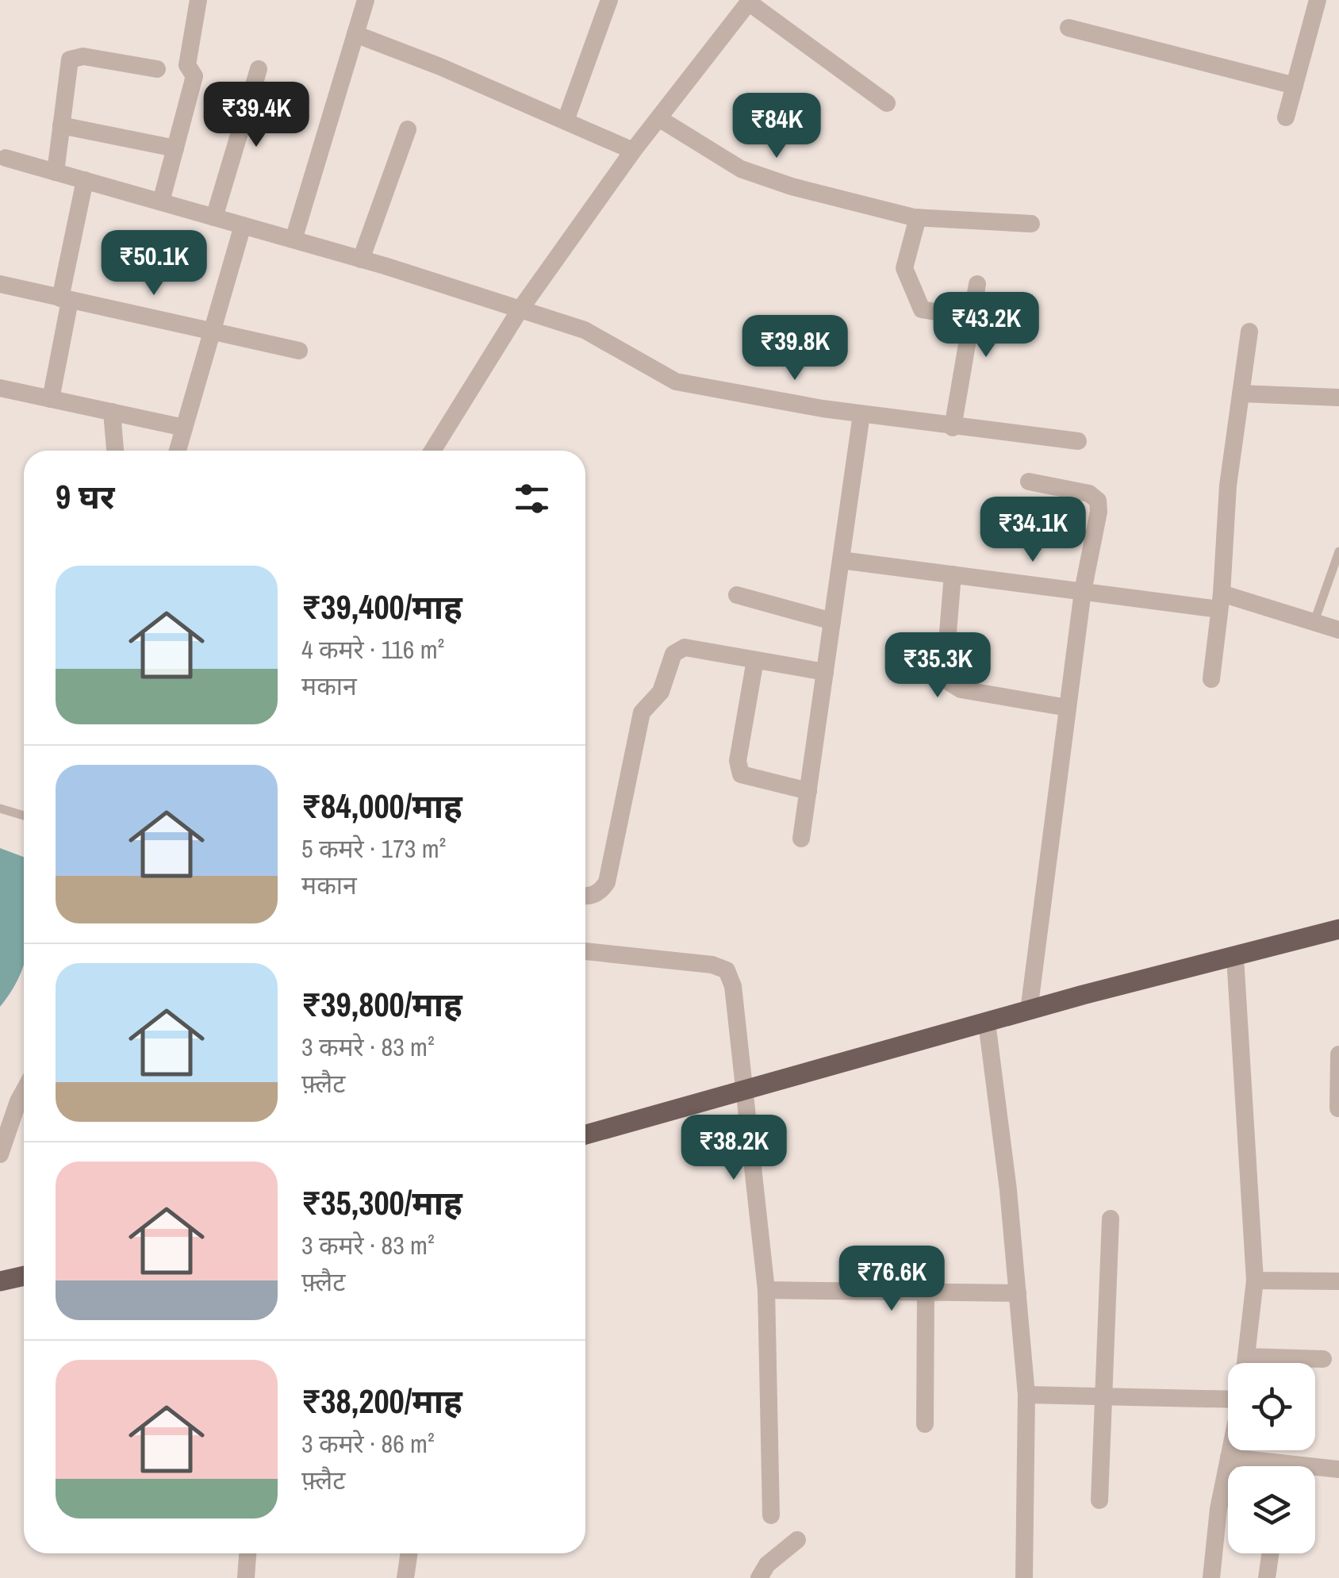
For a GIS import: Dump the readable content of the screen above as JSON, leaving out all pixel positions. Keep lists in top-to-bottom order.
{
  "page": {
    "price": [
      "₹39.4K",
      "₹84K",
      "₹50.1K",
      "₹43.2K",
      "₹39.8K",
      "₹34.1K",
      "₹35.3K",
      "₹38.2K",
      "₹76.6K"
    ],
    "heading": "9 घर",
    "list": [
      {
        "name": "₹39,400/माह",
        "note": "4 कमरे · 116 m² · मकान"
      },
      {
        "name": "₹84,000/माह",
        "note": "5 कमरे · 173 m² · मकान"
      },
      {
        "name": "₹39,800/माह",
        "note": "3 कमरे · 83 m² · फ़्लैट"
      },
      {
        "name": "₹35,300/माह",
        "note": "3 कमरे · 83 m² · फ़्लैट"
      },
      {
        "name": "₹38,200/माह",
        "note": "3 कमरे · 86 m² · फ़्लैट"
      }
    ]
  }
}
